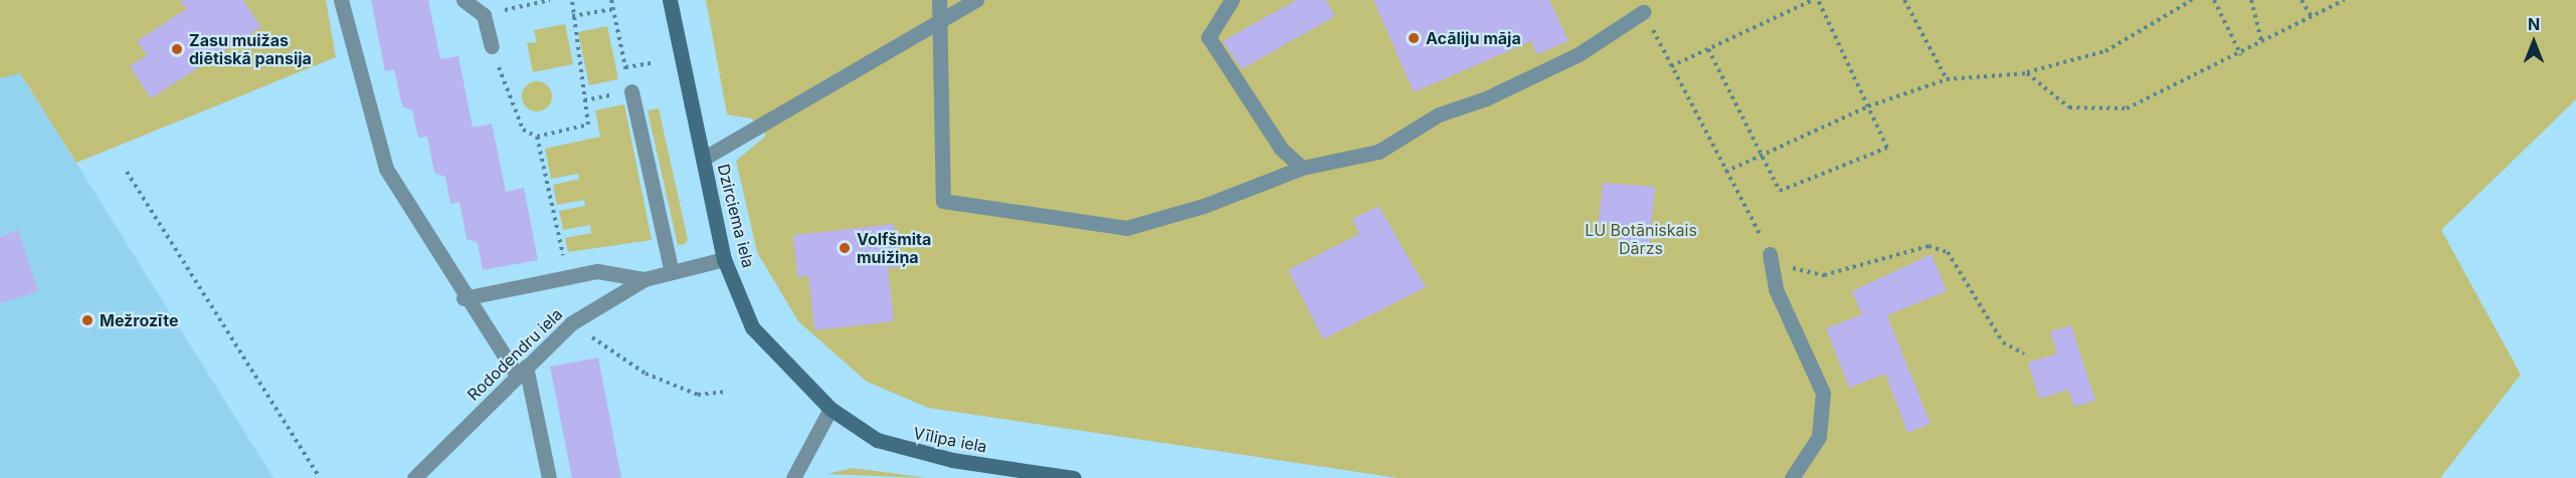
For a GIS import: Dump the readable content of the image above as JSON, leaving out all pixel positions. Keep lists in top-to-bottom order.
{
  "streets": {
    "street": ["Dzirciema iela", "Rododendru iela", "Vīlipa iela"]
  },
  "crossings": [
    ["Dzirciema iela", "Rododendru iela"],
    ["Dzirciema iela", "Vīlipa iela"]
  ],
  "parks": ["LU Botāniskais Dārzs"],
  "places": [
    "Acāliju māja",
    "Zasu muižas diētiskā pansija",
    "Volfšmita muižiņa",
    "Mežrozīte"
  ],
  "north": "top"
}
